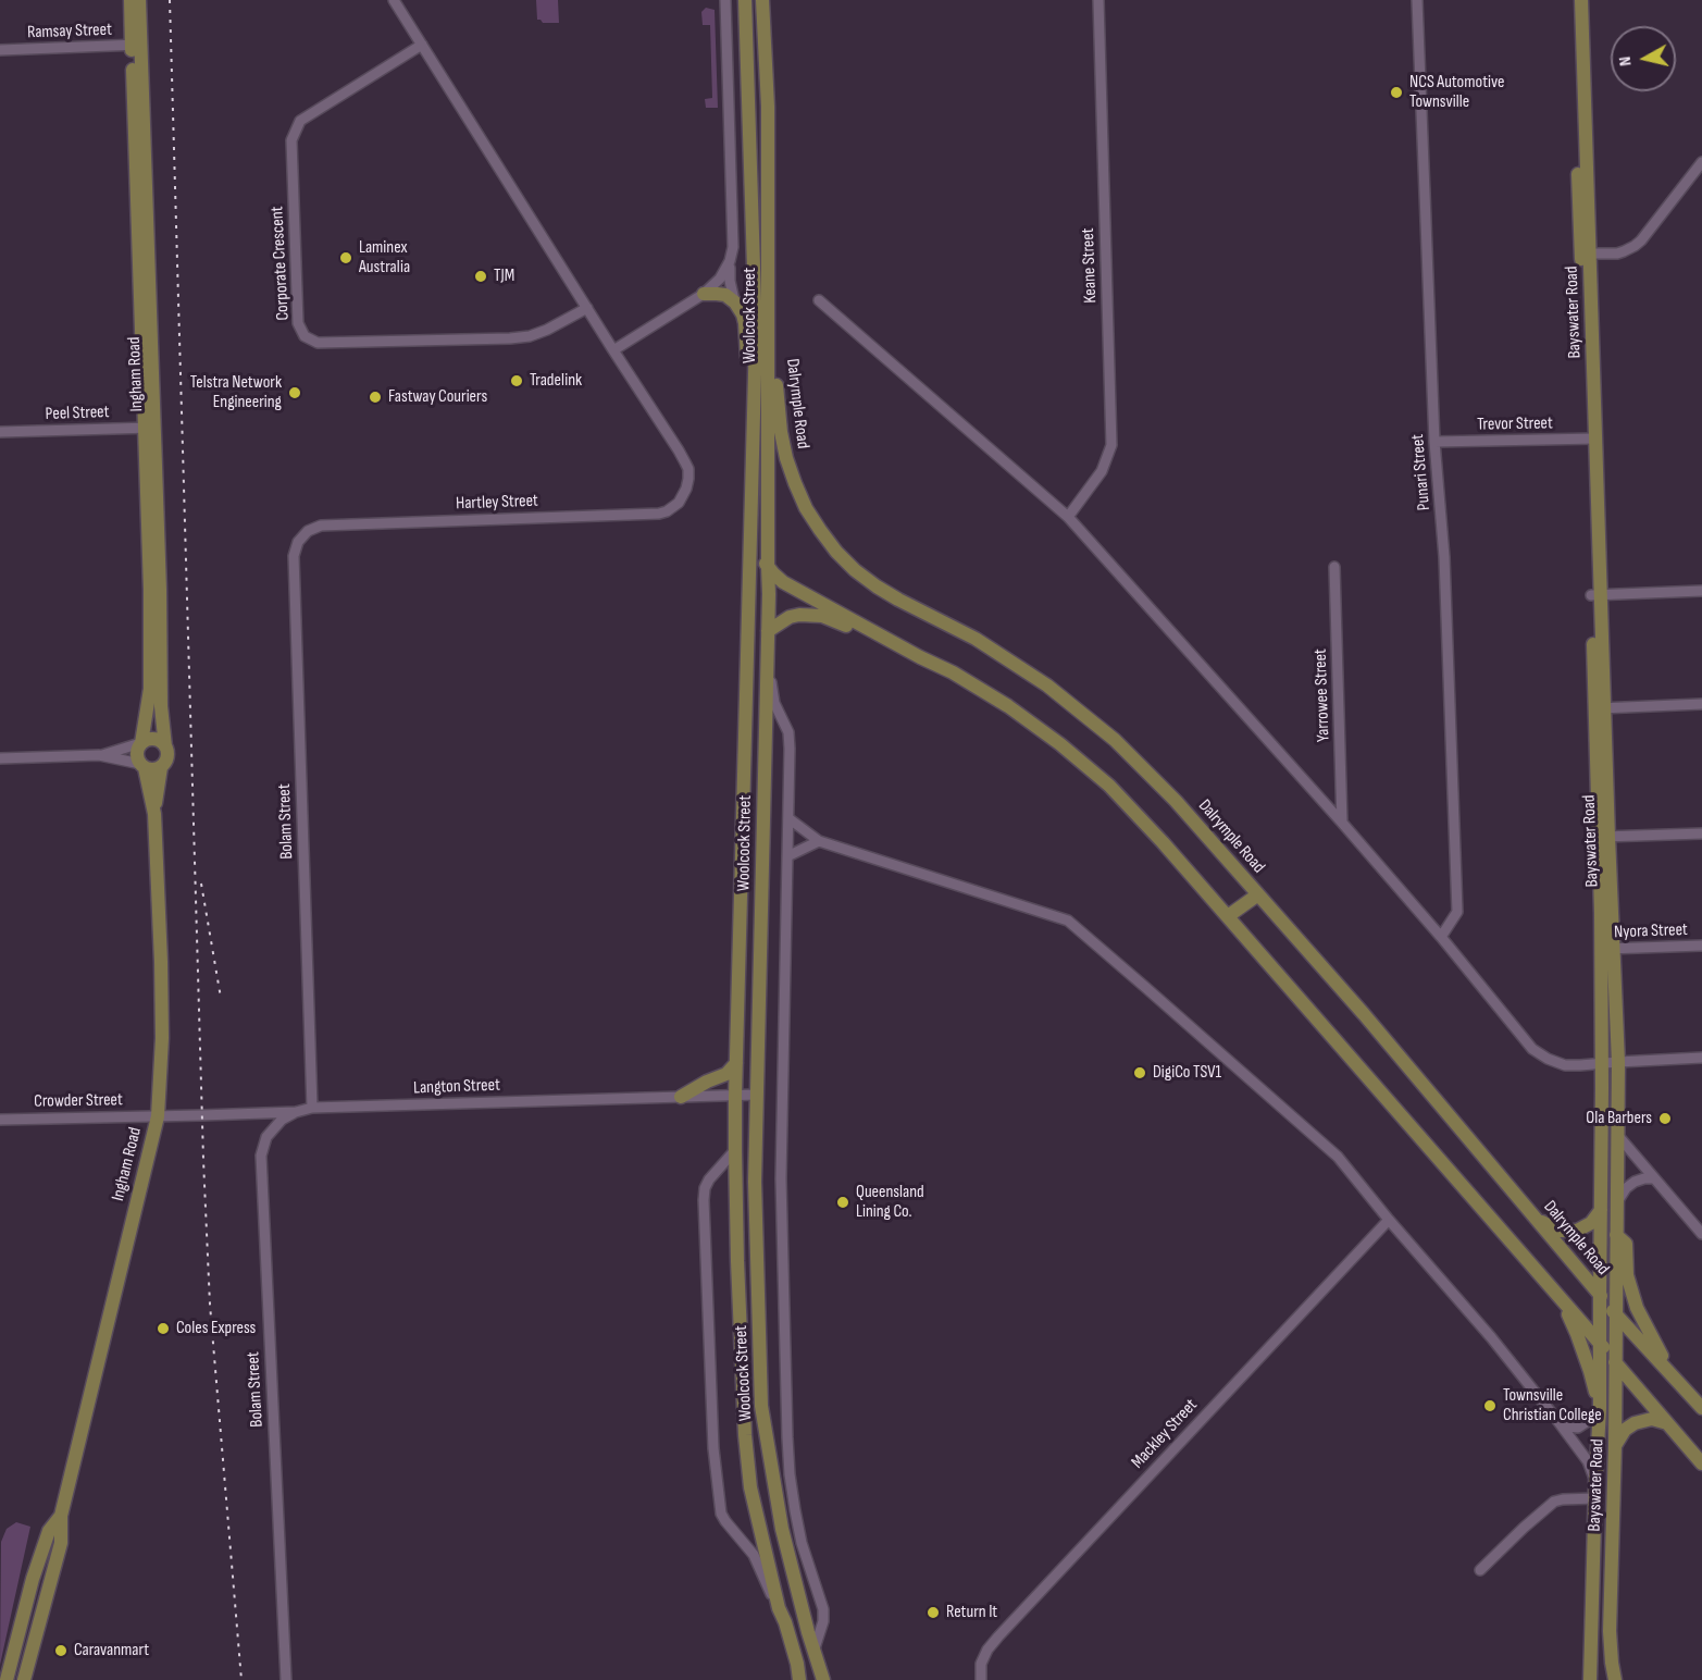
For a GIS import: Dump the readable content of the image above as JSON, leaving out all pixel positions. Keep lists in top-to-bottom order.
{
  "streets": {
    "main road": [
      "Bayswater Road",
      "Woolcock Street",
      "Ingham Road",
      "Dalrymple Road"
    ],
    "street": [
      "Ramsay Street",
      "Corporate Crescent",
      "Keane Street",
      "Peel Street",
      "Trevor Street",
      "Punari Street",
      "Hartley Street",
      "Yarrowee Street",
      "Bolam Street",
      "Nyora Street",
      "Langton Street",
      "Crowder Street",
      "Mackley Street"
    ]
  },
  "crossings": [
    ["Ramsay Street", "Ingham Road"],
    ["Bayswater Road", "Dalrymple Road"],
    ["Bayswater Road", "Trevor Street"],
    ["Bayswater Road", "Nyora Street"],
    ["Woolcock Street", "Dalrymple Road"],
    ["Woolcock Street", "Langton Street"],
    ["Ingham Road", "Peel Street"],
    ["Ingham Road", "Langton Street"],
    ["Ingham Road", "Crowder Street"],
    ["Trevor Street", "Punari Street"],
    ["Hartley Street", "Bolam Street"],
    ["Bolam Street", "Langton Street"],
    ["Langton Street", "Crowder Street"]
  ],
  "places": [
    "NCS Automotive Townsville",
    "Laminex Australia",
    "TJM",
    "Tradelink",
    "Telstra Network Engineering",
    "Fastway Couriers",
    "DigiCo TSV1",
    "Ola Barbers",
    "Queensland Lining Co.",
    "Coles Express",
    "Townsville Christian College",
    "Return It",
    "Caravanmart"
  ],
  "north": "left"
}
